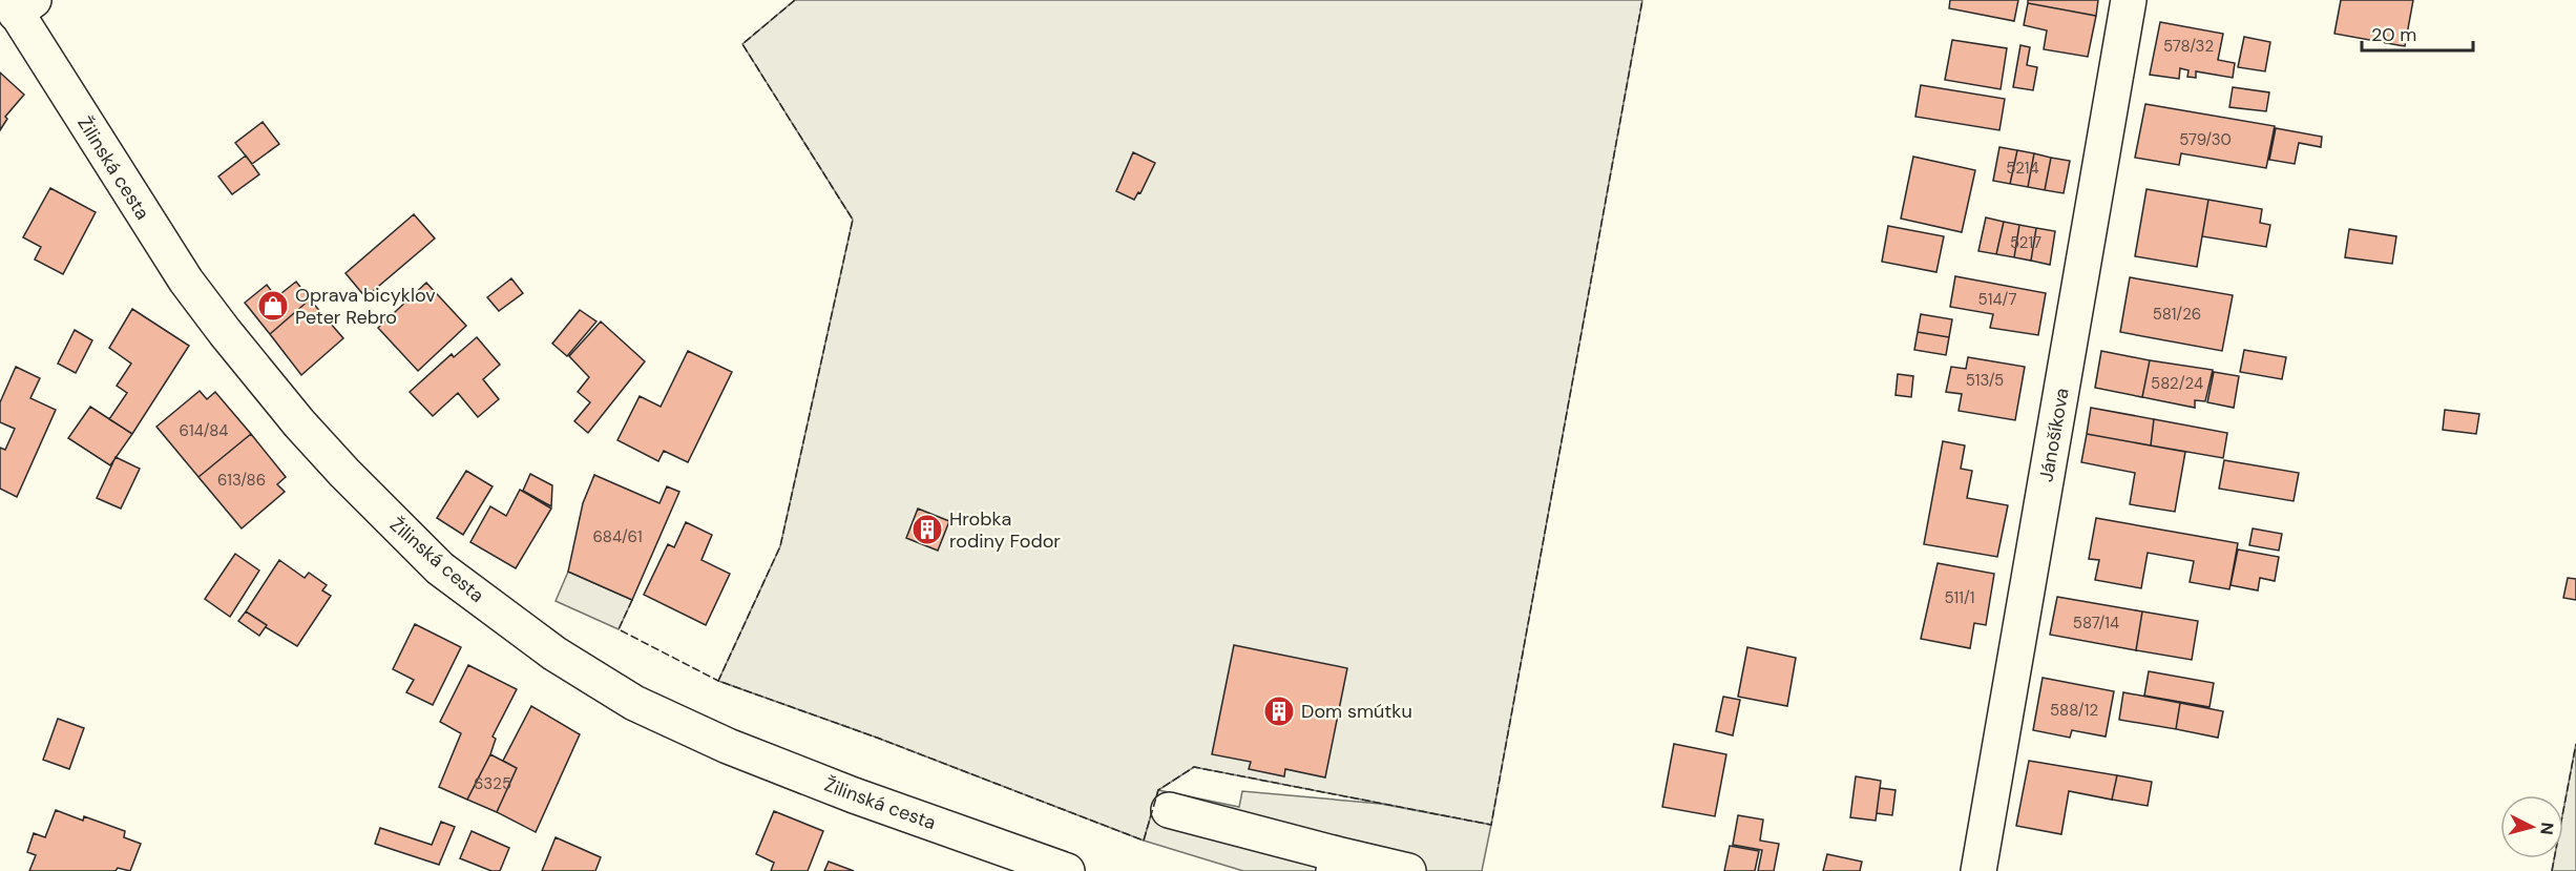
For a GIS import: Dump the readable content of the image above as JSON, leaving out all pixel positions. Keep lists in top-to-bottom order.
{
  "streets": {
    "main road": ["Žilinská cesta", "Jánošíkova"]
  },
  "places": {
    "shop": ["Oprava bicyklov Peter Rebro"],
    "building": ["Hrobka rodiny Fodor", "Dom smútku"]
  },
  "house_numbers": [
    "578/32",
    "579/30",
    "5214",
    "5217",
    "514/7",
    "581/26",
    "513/5",
    "582/24",
    "614/84",
    "613/86",
    "684/61",
    "511/1",
    "587/14",
    "588/12",
    "6325"
  ],
  "scale_bar": "20 m",
  "north": "right"
}
